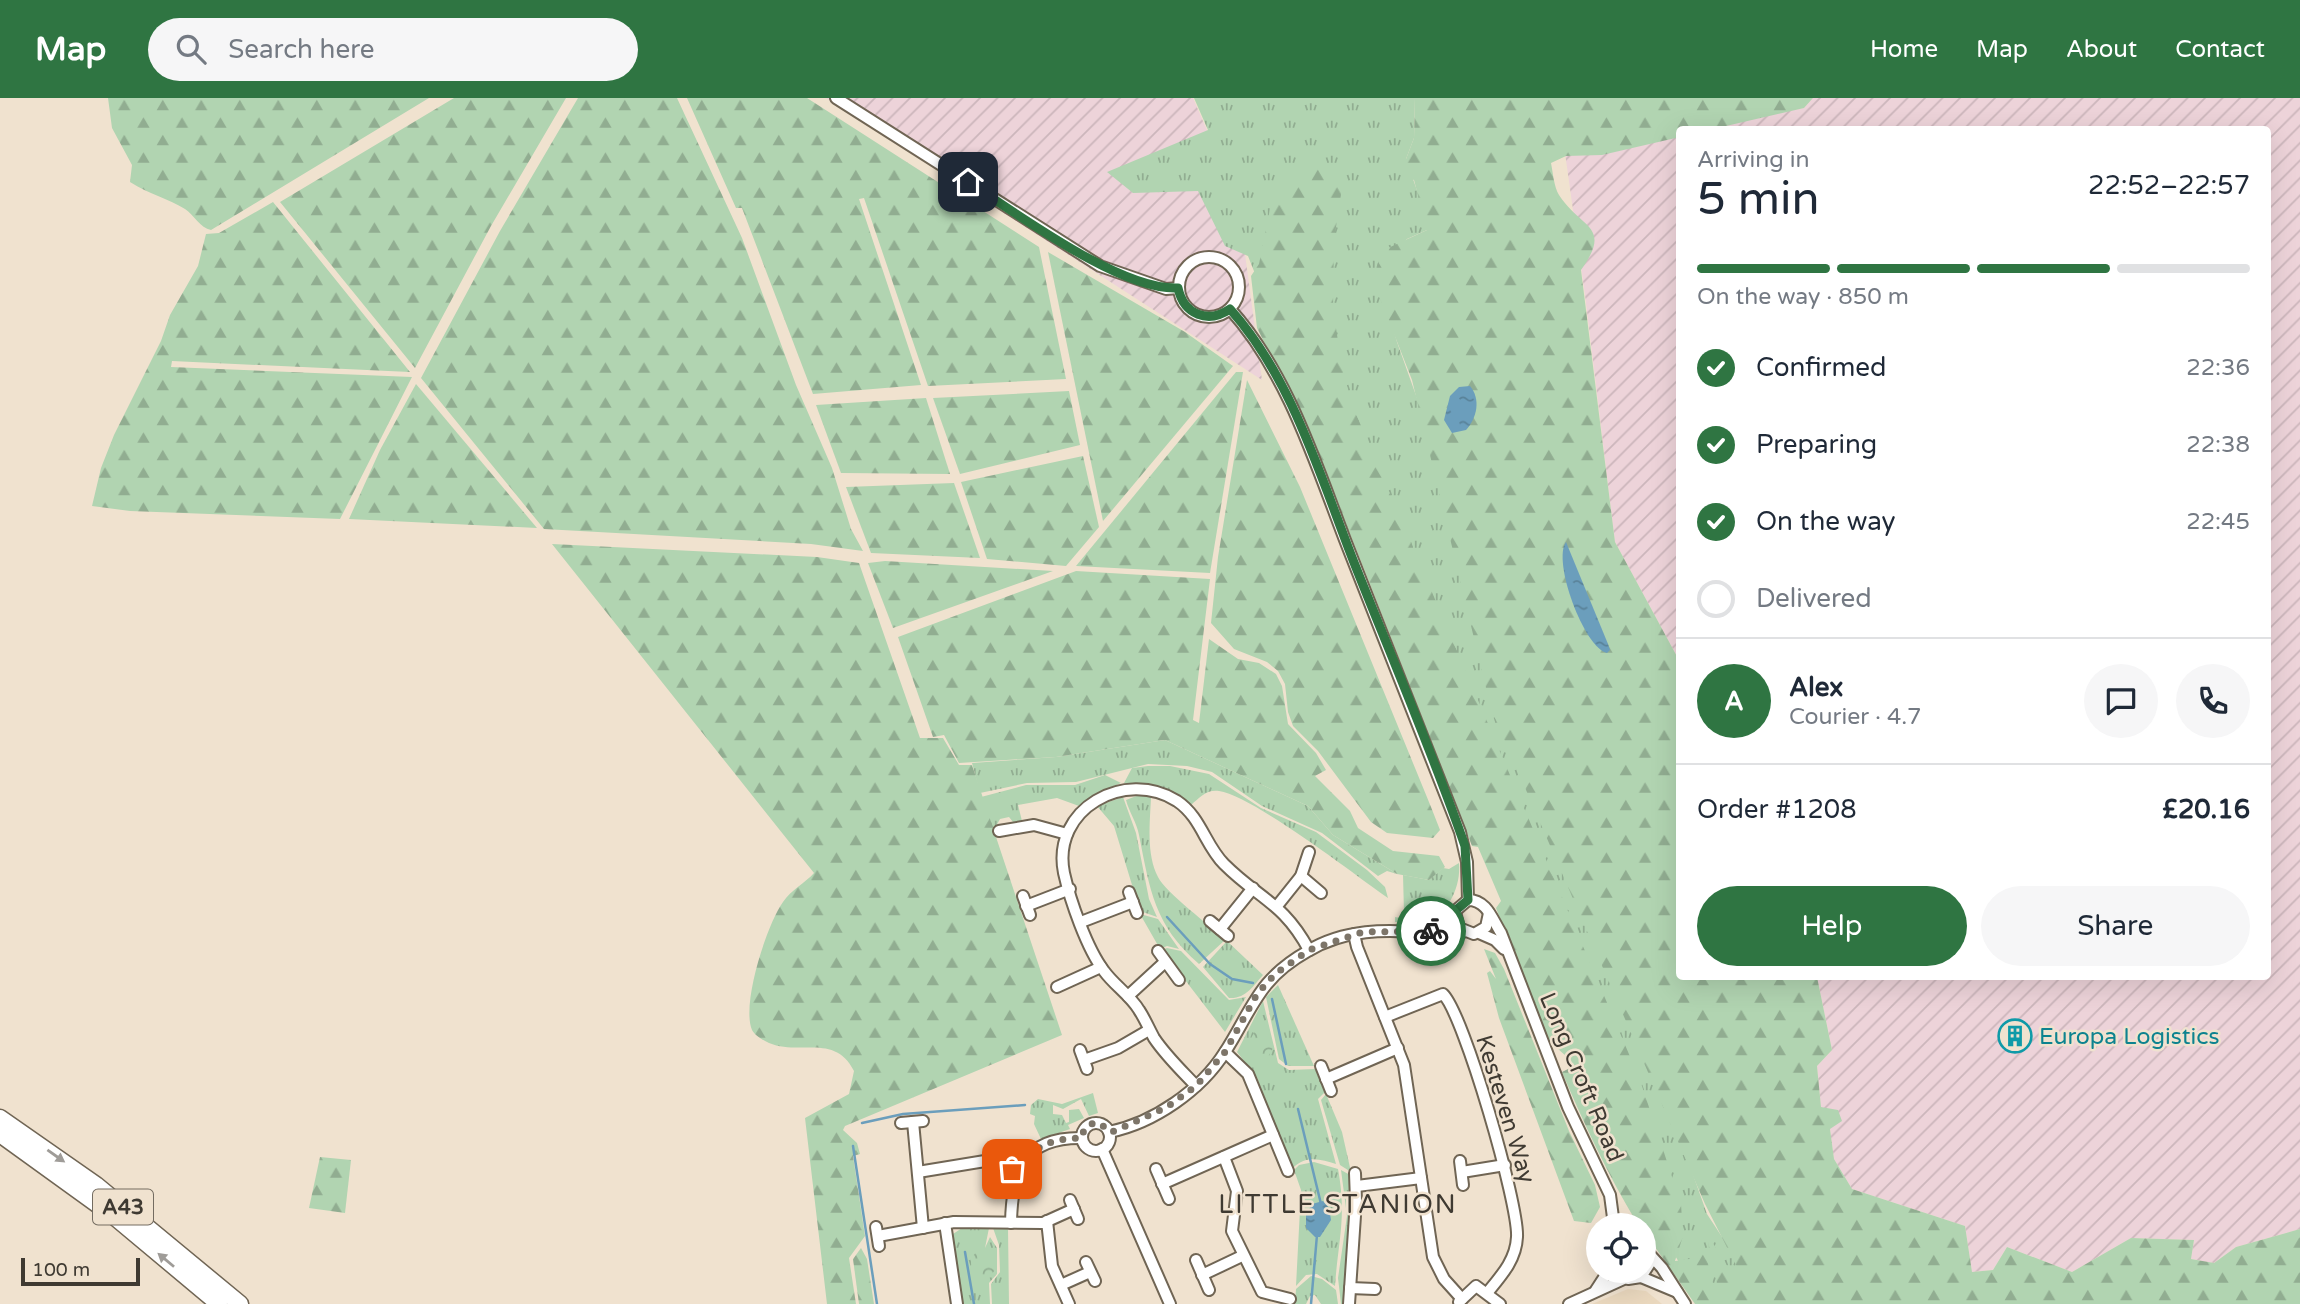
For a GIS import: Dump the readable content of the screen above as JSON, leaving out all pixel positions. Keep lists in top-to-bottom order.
{
  "streets": {
    "highway": ["A43"],
    "street": ["Long Croft Road", "Kesteven Way"]
  },
  "districts": ["LITTLE STANION"],
  "places": {
    "building": ["Europa Logistics"]
  },
  "scale_bar": "100 m",
  "page": {
    "header": "Map",
    "search": "Search here",
    "nav": [
      "Home",
      "Map",
      "About",
      "Contact"
    ],
    "heading": ["5 min", "Arriving in", "22:52–22:57"],
    "panel": [
      "Alex",
      "Courier · 4.7",
      "Order #1208",
      "£20.16"
    ],
    "bar": "On the way · 850 m",
    "list": [
      ["Confirmed", "22:36"],
      ["Preparing", "22:38"],
      ["On the way", "22:45"],
      "Delivered"
    ],
    "round": "A",
    "buttons": ["Help", "Share"],
    "scale": "100 m"
  }
}
